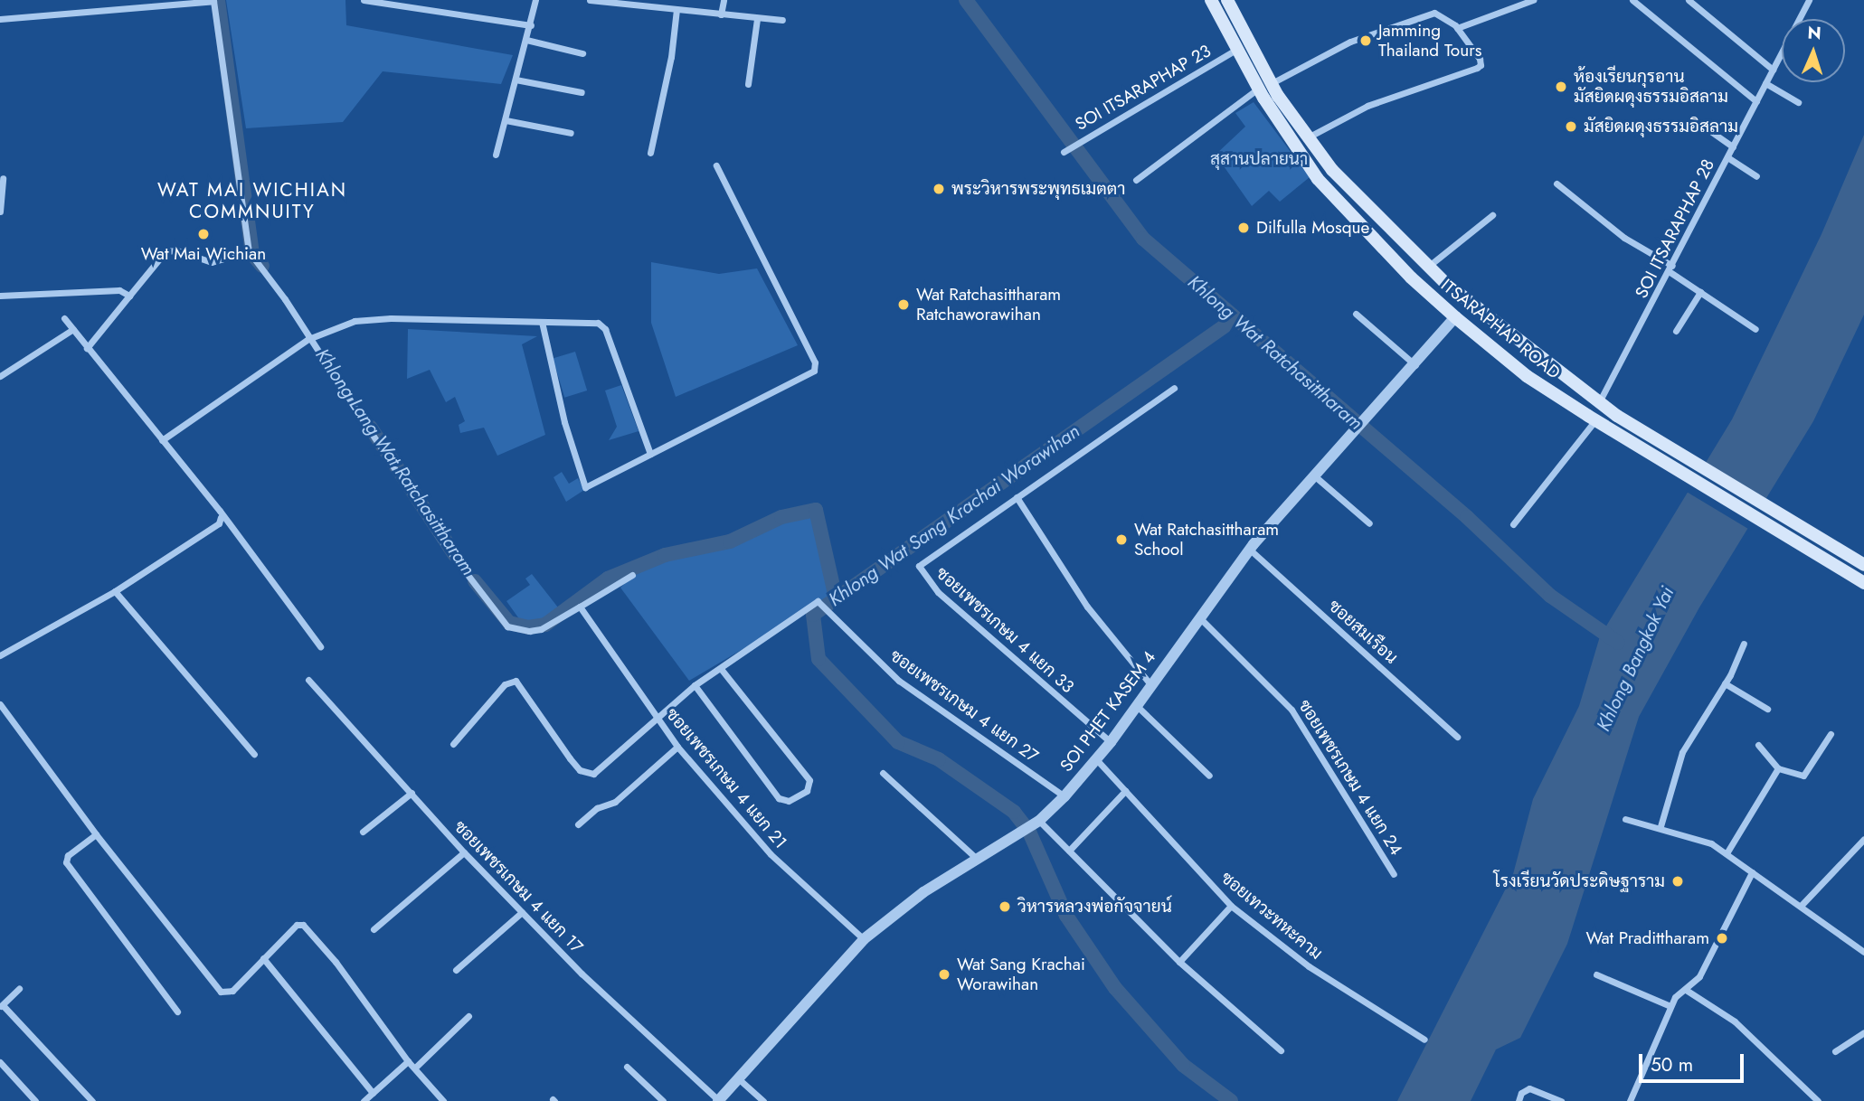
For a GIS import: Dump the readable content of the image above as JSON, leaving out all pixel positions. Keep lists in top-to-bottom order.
{
  "streets": {
    "main road": ["ITSARAPHAP ROAD"],
    "street": [
      "SOI ITSARAPHAP 23",
      "SOI ITSARAPHAP 28",
      "ซอยเพชรเกษม 4 แยก 33",
      "ซอยสมเรือน",
      "ซอยเพชรเกษม 4 แยก 27",
      "SOI PHET KASEM 4",
      "ซอยเพชรเกษม 4 แยก 24",
      "ซอยเพชรเกษม 4 แยก 21",
      "ซอยเพชรเกษม 4 แยก 17",
      "ซอยเทวะทหะคาม"
    ]
  },
  "crossings": [
    ["SOI ITSARAPHAP 23", "ITSARAPHAP ROAD"],
    ["ITSARAPHAP ROAD", "SOI PHET KASEM 4"],
    ["ซอยเพชรเกษม 4 แยก 33", "SOI PHET KASEM 4"],
    ["ซอยสมเรือน", "SOI PHET KASEM 4"],
    ["ซอยเพชรเกษม 4 แยก 27", "SOI PHET KASEM 4"],
    ["SOI PHET KASEM 4", "ซอยเพชรเกษม 4 แยก 24"],
    ["SOI PHET KASEM 4", "ซอยเพชรเกษม 4 แยก 21"],
    ["SOI PHET KASEM 4", "ซอยเพชรเกษม 4 แยก 17"],
    ["SOI PHET KASEM 4", "ซอยเทวะทหะคาม"]
  ],
  "districts": ["WAT MAI WICHIAN COMMNUITY"],
  "water": [
    "Khlong Wat Ratchasittharam",
    "Khlong Lang Wat Ratchasittharam",
    "Khlong Wat Sang Krachai Worawihan",
    "Khlong Bangkok Yai"
  ],
  "parks": ["สุสานปลายนา"],
  "places": [
    "Jamming Thailand Tours",
    "ห้องเรียนกุรอาน มัสยิดผดุงธรรมอิสลาม",
    "มัสยิดผดุงธรรมอิสลาม",
    "พระวิหารพระพุทธเมตตา",
    "Dilfulla Mosque",
    "Wat Mai Wichian",
    "Wat Ratchasittharam Ratchaworawihan",
    "Wat Ratchasittharam School",
    "โรงเรียนวัดประดิษฐาราม",
    "วิหารหลวงพ่อกัจจายน์",
    "Wat Pradittharam",
    "Wat Sang Krachai Worawihan"
  ],
  "scale_bar": "50 m",
  "north": "top"
}
